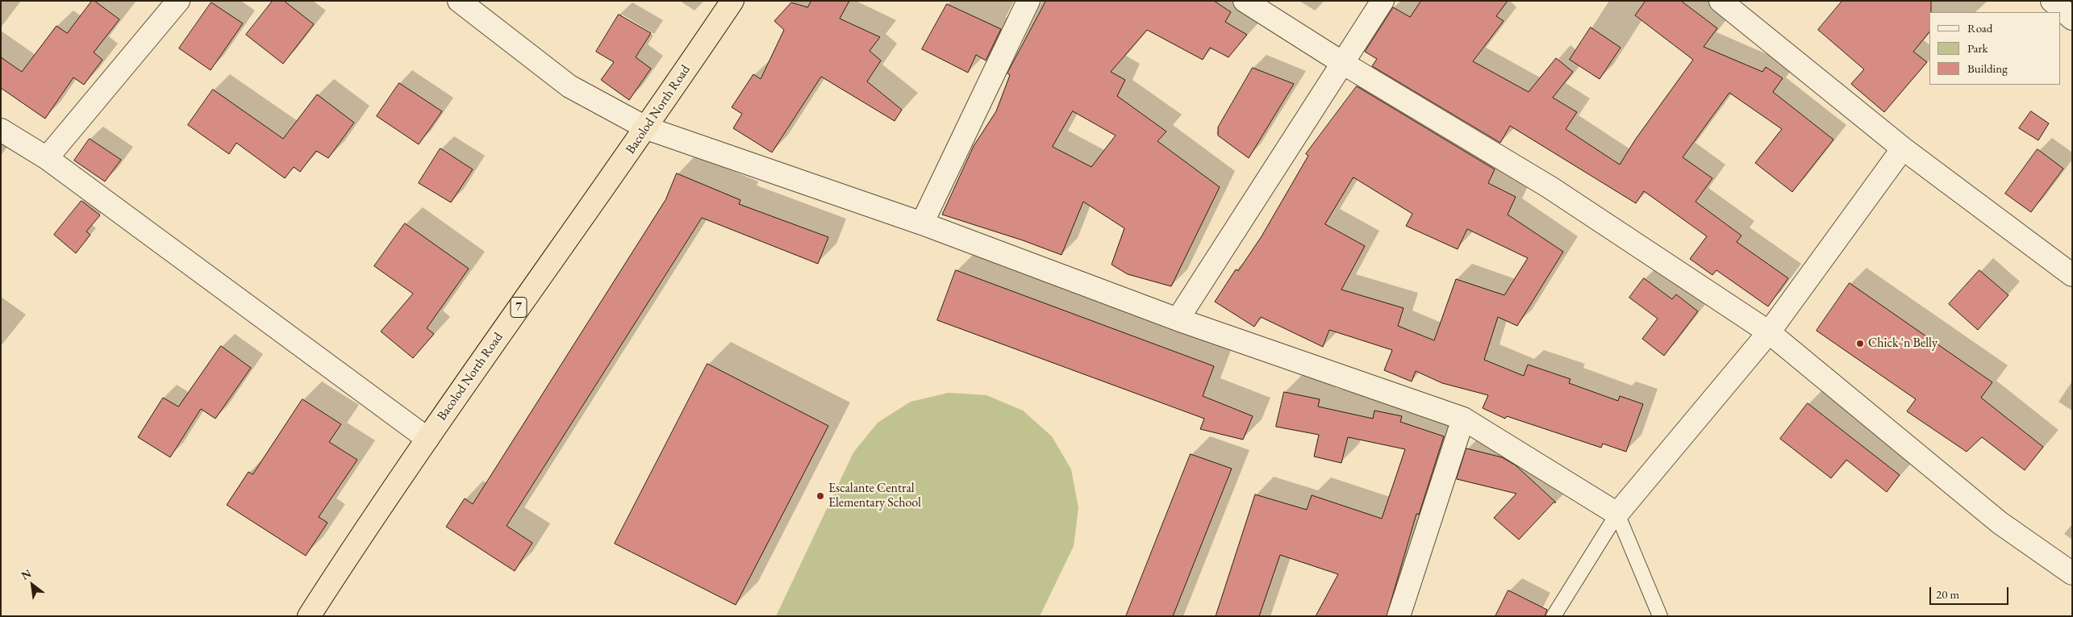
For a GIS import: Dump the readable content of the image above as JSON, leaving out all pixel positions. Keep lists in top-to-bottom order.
{
  "streets": {
    "highway": ["Bacolod North Road", "7"]
  },
  "places": ["Chick 'n Belly", "Escalante Central Elementary School"],
  "legend": ["Road", "Park", "Building"],
  "scale_bar": "20 m",
  "north": "top left"
}
